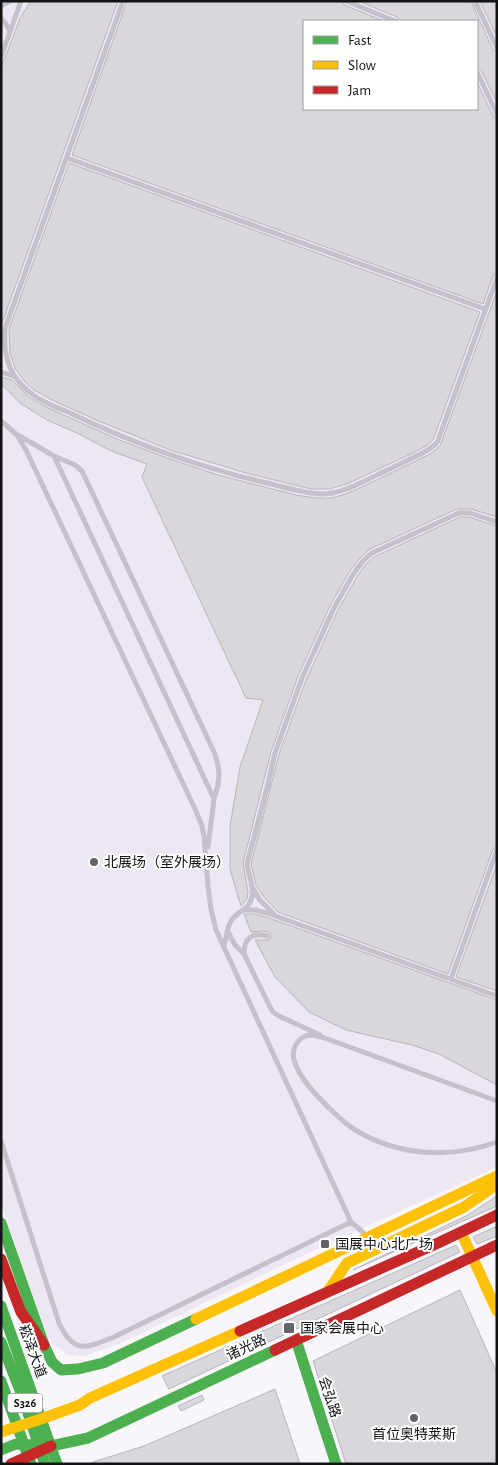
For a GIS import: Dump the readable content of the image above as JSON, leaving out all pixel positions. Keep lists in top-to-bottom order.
{
  "streets": {
    "main road": [
      "诸光路",
      "崧泽大道",
      "会弘路",
      "S326"
    ]
  },
  "crossings": [
    ["诸光路", "崧泽大道"],
    ["诸光路", "会弘路"]
  ],
  "places": {
    "other": ["北展场（室外展场）", "首位奥特莱斯"],
    "transit": ["国展中心北广场", "国家会展中心"]
  },
  "legend": ["Fast", "Slow", "Jam"]
}
